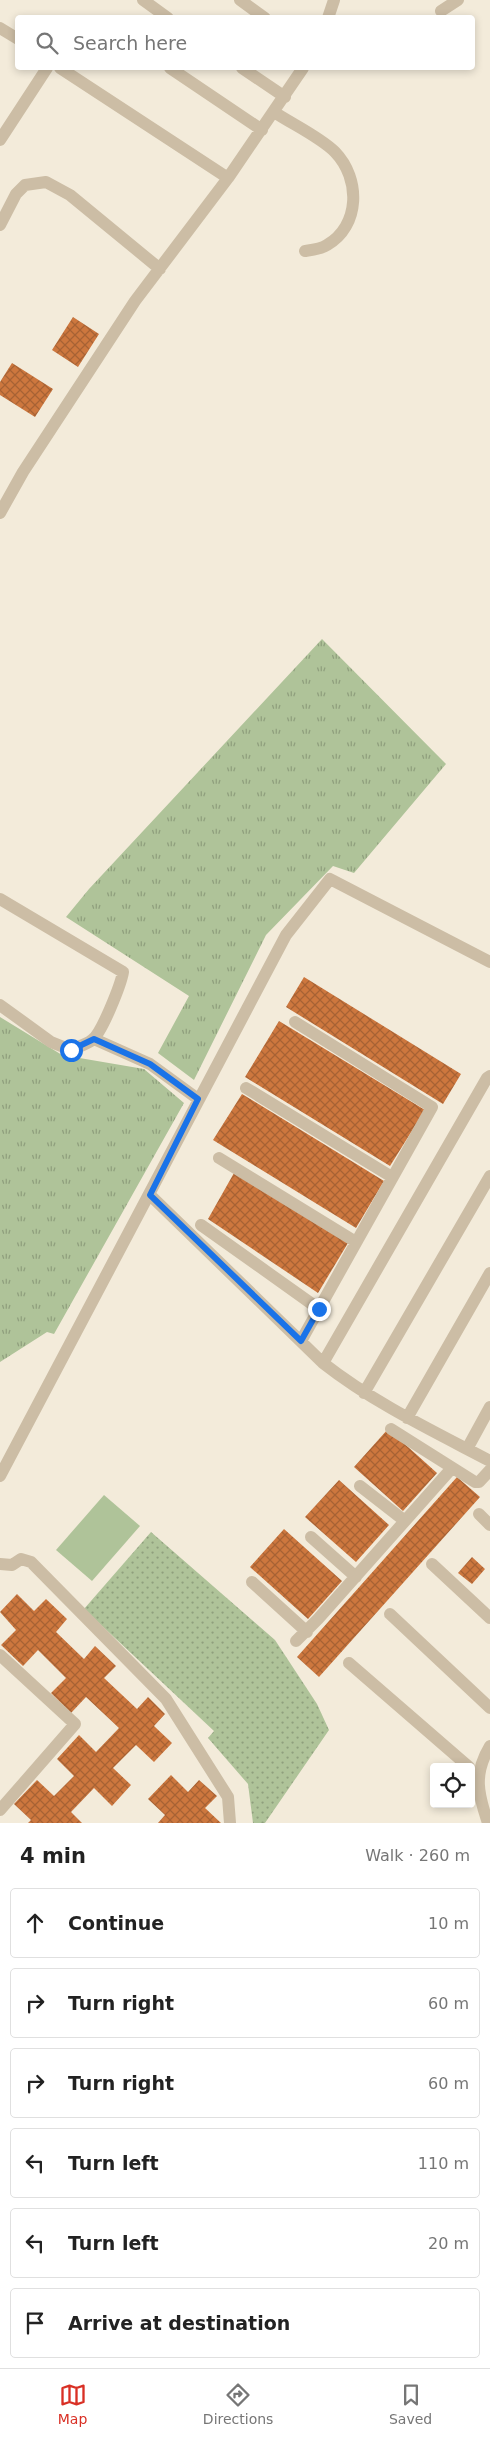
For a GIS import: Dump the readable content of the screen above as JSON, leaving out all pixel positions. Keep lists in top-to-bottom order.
{
  "page": {
    "search": "Search here",
    "heading": ["4 min", "Walk · 260 m"],
    "list": [
      ["Continue", "10 m"],
      ["Turn right", "60 m"],
      ["Turn right", "60 m"],
      ["Turn left", "110 m"],
      ["Turn left", "20 m"],
      "Arrive at destination"
    ],
    "nav": ["Map", "Directions", "Saved"]
  }
}
